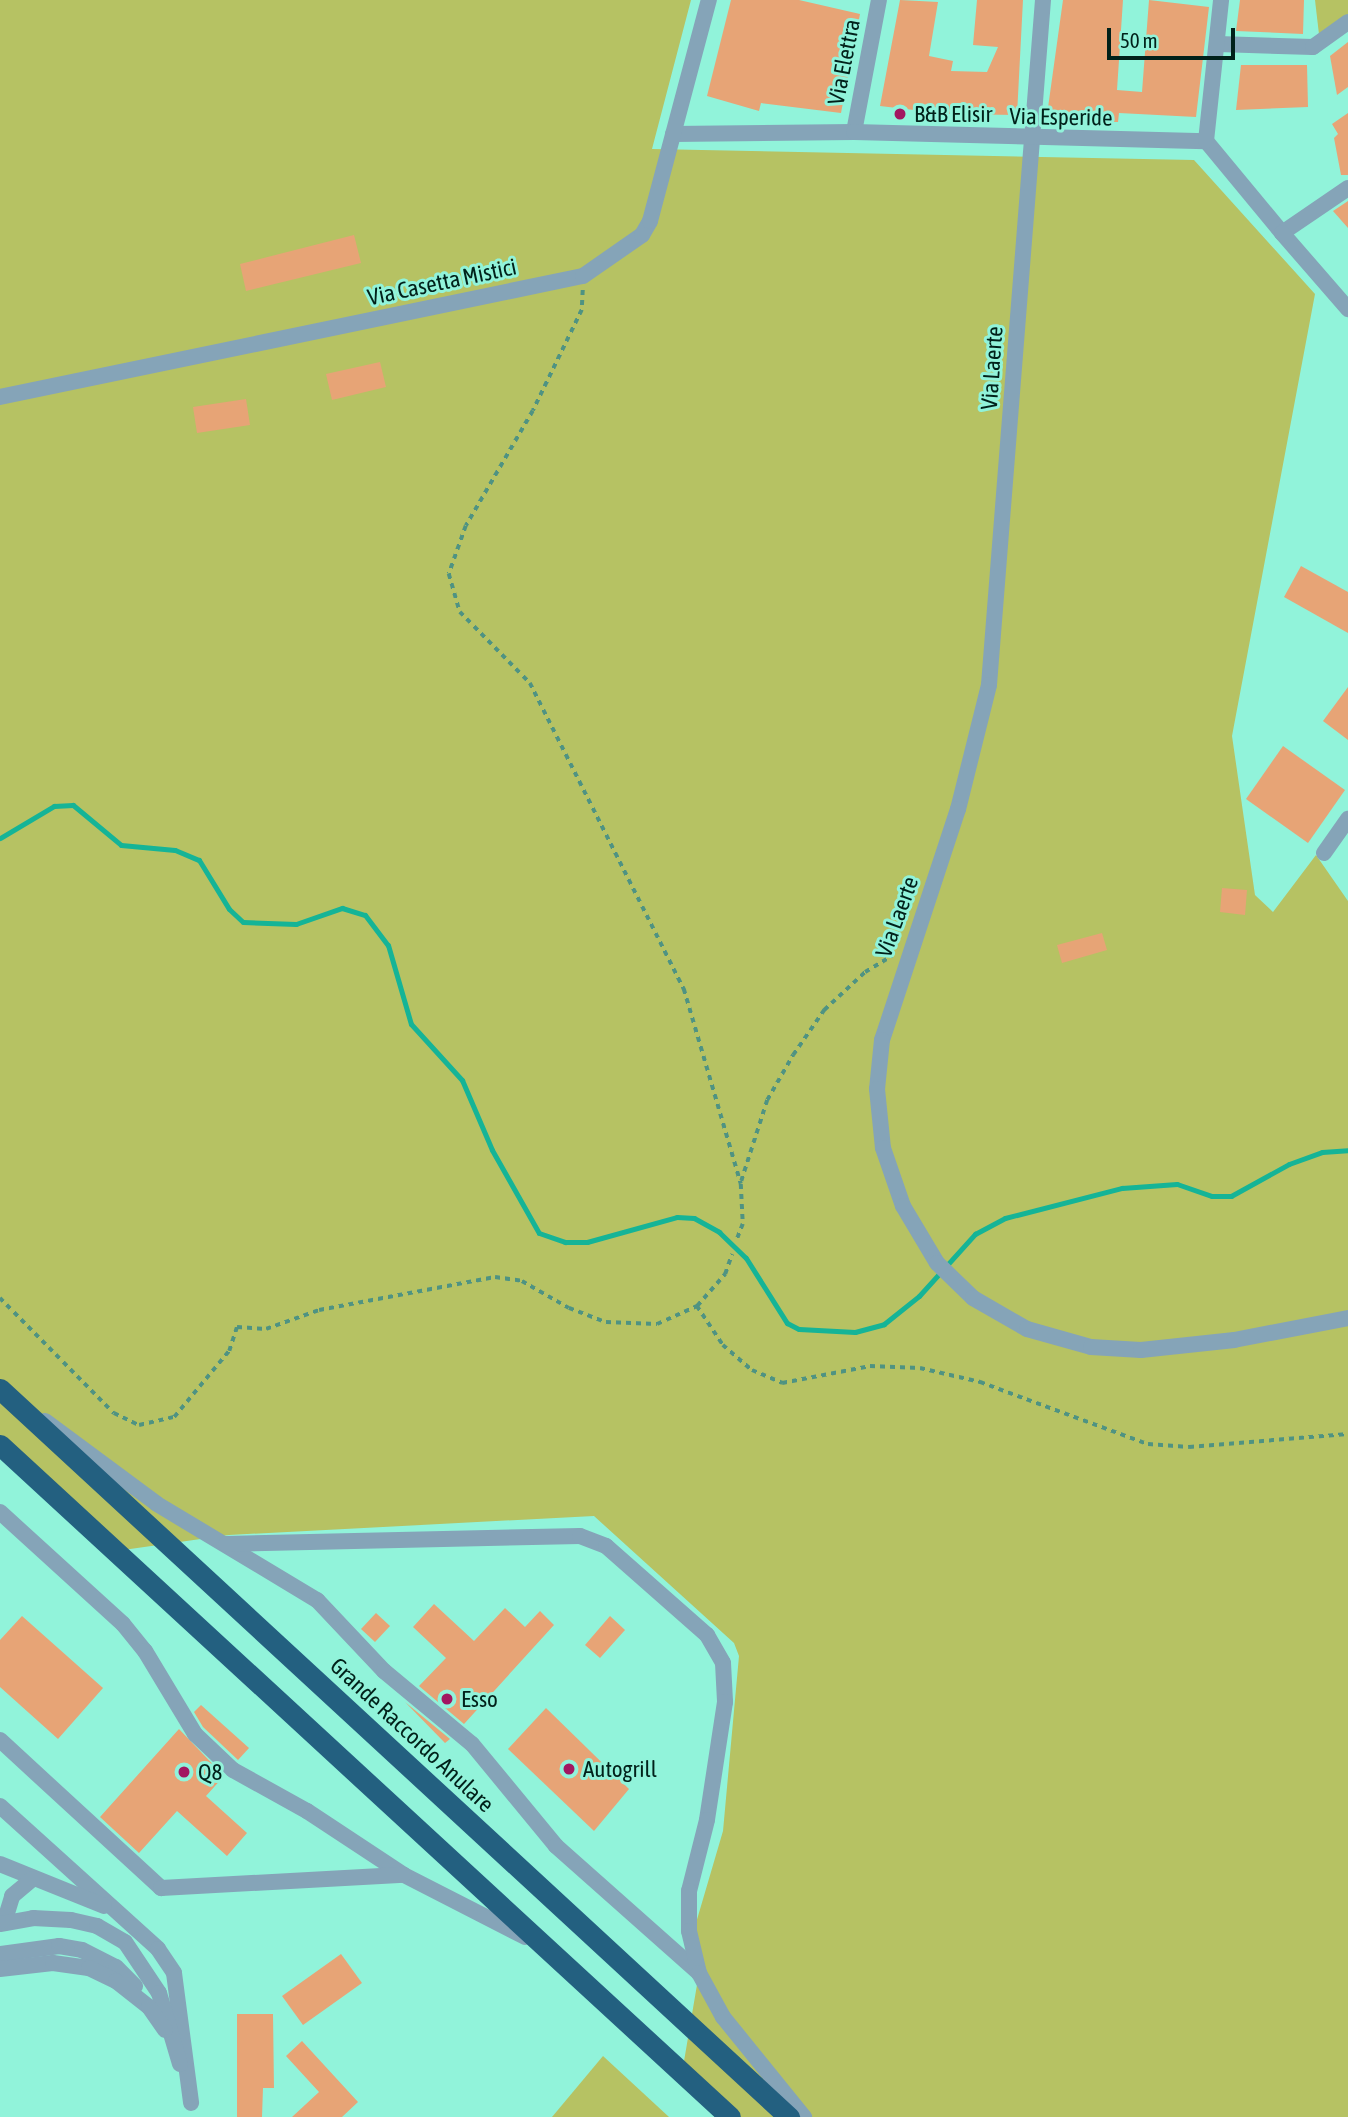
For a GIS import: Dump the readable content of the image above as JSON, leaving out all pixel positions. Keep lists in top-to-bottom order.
{
  "streets": {
    "highway": ["Grande Raccordo Anulare"],
    "street": [
      "Via Elettra",
      "Via Esperide",
      "Via Casetta Mistici",
      "Via Laerte"
    ]
  },
  "crossings": [
    ["Via Elettra", "Via Esperide"],
    ["Via Esperide", "Via Casetta Mistici"],
    ["Via Esperide", "Via Laerte"]
  ],
  "places": [
    "B&B Elisir",
    "Esso",
    "Autogrill",
    "Q8"
  ],
  "scale_bar": "50 m"
}
